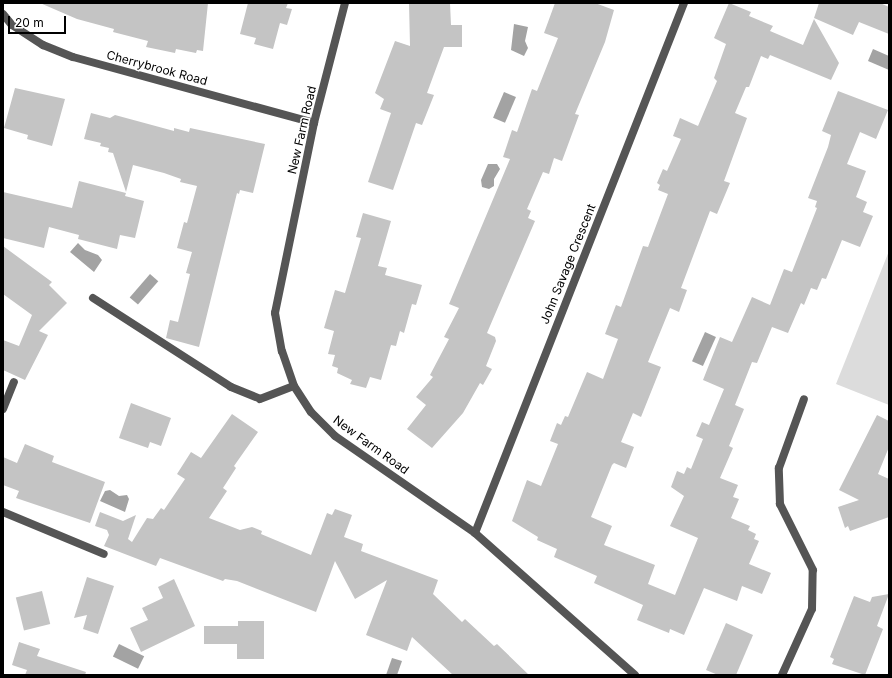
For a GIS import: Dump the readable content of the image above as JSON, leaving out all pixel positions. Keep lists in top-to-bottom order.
{
  "streets": {
    "street": ["Cherrybrook Road", "New Farm Road", "John Savage Crescent"]
  },
  "crossings": [
    ["Cherrybrook Road", "New Farm Road"],
    ["New Farm Road", "John Savage Crescent"]
  ],
  "scale_bar": "20 m"
}
